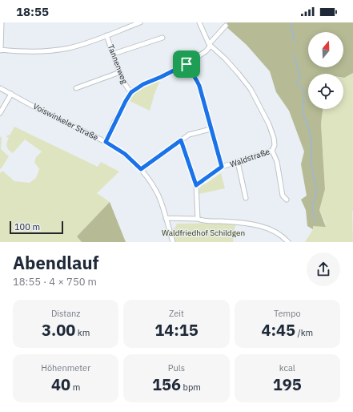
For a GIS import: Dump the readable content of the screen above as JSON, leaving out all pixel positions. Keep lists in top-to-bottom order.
{
  "streets": {
    "street": ["Tannenweg", "Voiswinkeler Straße", "Waldstraße"]
  },
  "parks": ["Waldfriedhof Schildgen"],
  "scale_bar": "100 m",
  "north": "top",
  "page": {
    "status": "18:55",
    "scale": "100 m",
    "heading": ["Abendlauf", "18:55 · 4 × 750 m"],
    "stats": [
      ["Distanz", "3.00 km"],
      ["Zeit", "14:15"],
      ["Tempo", "4:45 /km"],
      ["Höhenmeter", "40 m"],
      ["Puls", "156 bpm"],
      ["kcal", "195"]
    ]
  }
}
